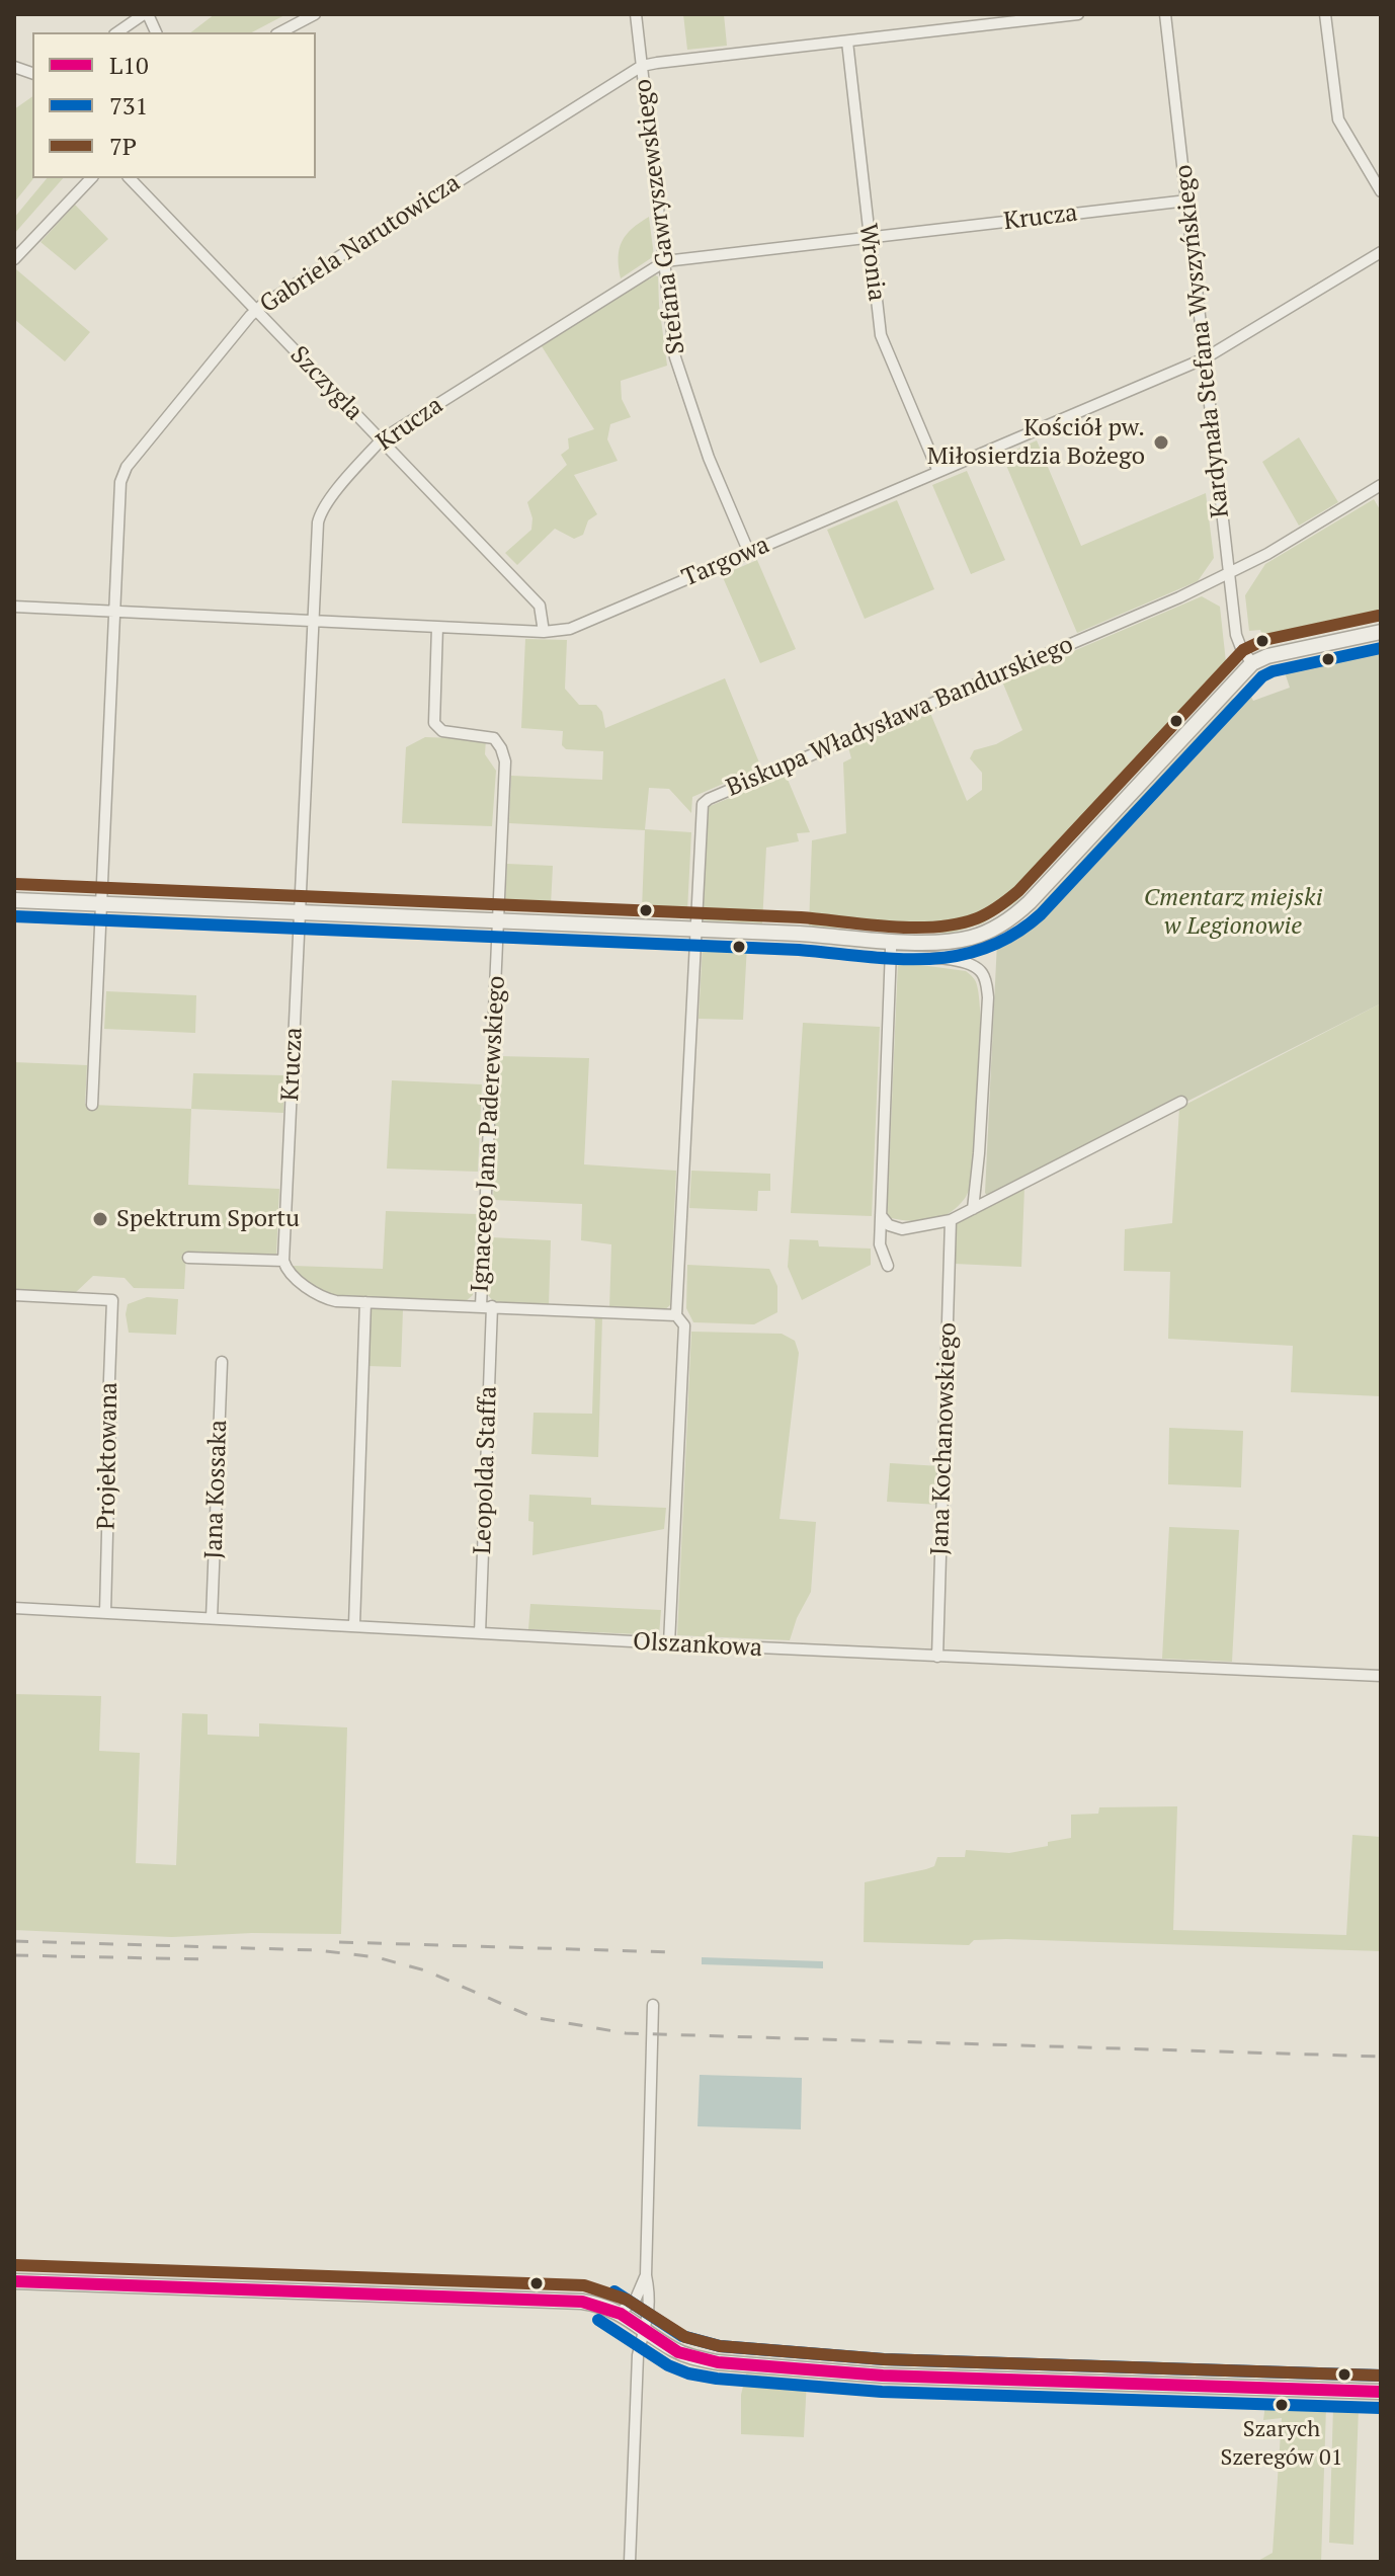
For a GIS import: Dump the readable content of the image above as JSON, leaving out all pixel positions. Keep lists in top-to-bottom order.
{
  "streets": {
    "street": [
      "Stefana Gawryszewskiego",
      "Krucza",
      "Gabriela Narutowicza",
      "Wronia",
      "Kardynała Stefana Wyszyńskiego",
      "Szczygla",
      "Targowa",
      "Biskupa Władysława Bandurskiego",
      "Ignacego Jana Paderewskiego",
      "Jana Kochanowskiego",
      "Projektowana",
      "Leopolda Staffa",
      "Jana Kossaka",
      "Olszankowa"
    ]
  },
  "crossings": [
    ["Stefana Gawryszewskiego", "Krucza"],
    ["Stefana Gawryszewskiego", "Gabriela Narutowicza"],
    ["Stefana Gawryszewskiego", "Targowa"],
    ["Krucza", "Wronia"],
    ["Krucza", "Kardynała Stefana Wyszyńskiego"],
    ["Krucza", "Szczygla"],
    ["Krucza", "Targowa"],
    ["Gabriela Narutowicza", "Wronia"],
    ["Gabriela Narutowicza", "Szczygla"],
    ["Gabriela Narutowicza", "Targowa"],
    ["Wronia", "Targowa"],
    ["Kardynała Stefana Wyszyńskiego", "Targowa"],
    ["Kardynała Stefana Wyszyńskiego", "Biskupa Władysława Bandurskiego"],
    ["Szczygla", "Targowa"],
    ["Targowa", "Ignacego Jana Paderewskiego"],
    ["Biskupa Władysława Bandurskiego", "Olszankowa"],
    ["Ignacego Jana Paderewskiego", "Leopolda Staffa"],
    ["Jana Kochanowskiego", "Olszankowa"],
    ["Projektowana", "Olszankowa"],
    ["Leopolda Staffa", "Olszankowa"],
    ["Jana Kossaka", "Olszankowa"]
  ],
  "parks": ["Cmentarz miejski w Legionowie"],
  "places": ["Kościół pw. Miłosierdzia Bożego", "Spektrum Sportu", "Szarych Szeregów 01"],
  "lines": ["transit line 7P", "transit line 731", "transit line L10"],
  "legend": ["L10", "731", "7P"]
}
